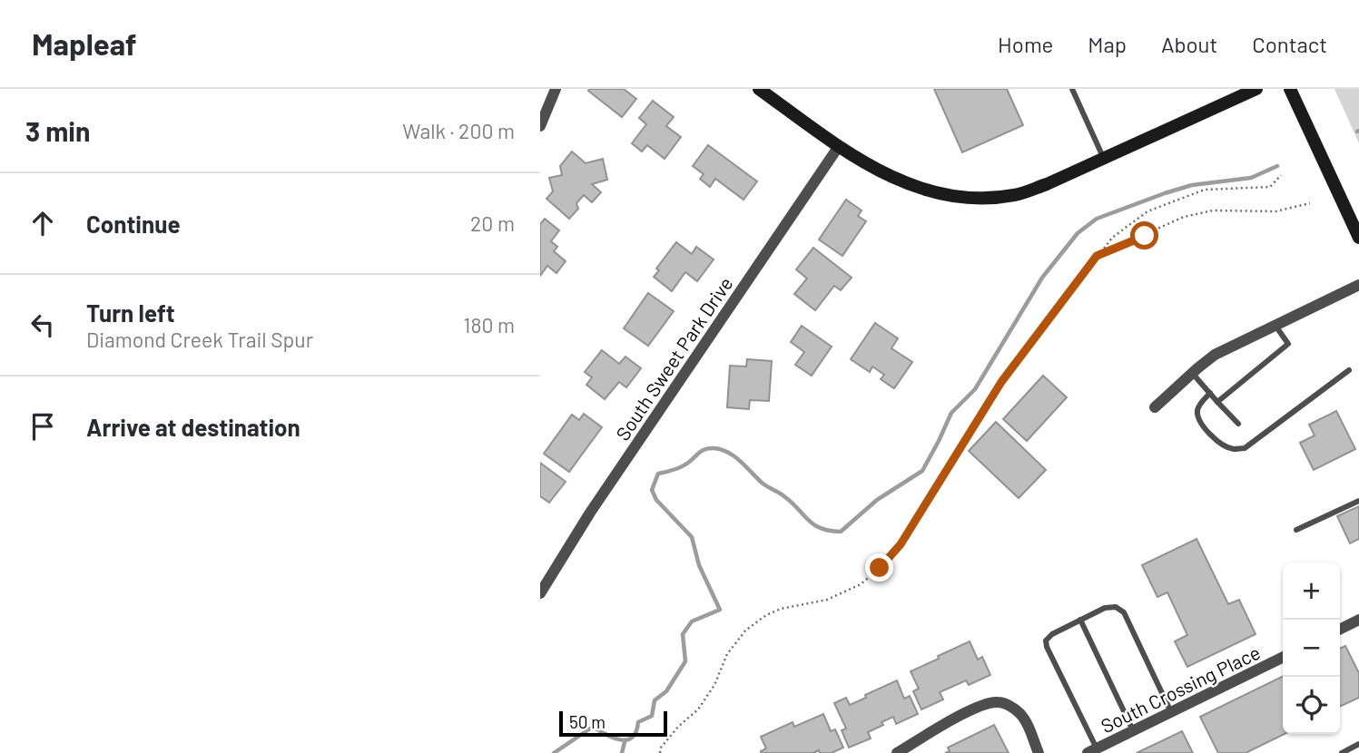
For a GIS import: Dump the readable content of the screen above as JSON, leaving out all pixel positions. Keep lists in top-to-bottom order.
{
  "streets": {
    "street": ["South Sweet Park Drive", "South Crossing Place"]
  },
  "scale_bar": "50 m",
  "page": {
    "header": "Mapleaf",
    "nav": [
      "Home",
      "Map",
      "About",
      "Contact"
    ],
    "heading": ["3 min", "Walk · 200 m"],
    "list": [
      ["Continue", "20 m"],
      ["Turn left", "Diamond Creek Trail Spur", "180 m"],
      "Arrive at destination"
    ],
    "map_buttons": ["+", "−"],
    "scale": "50 m"
  }
}
